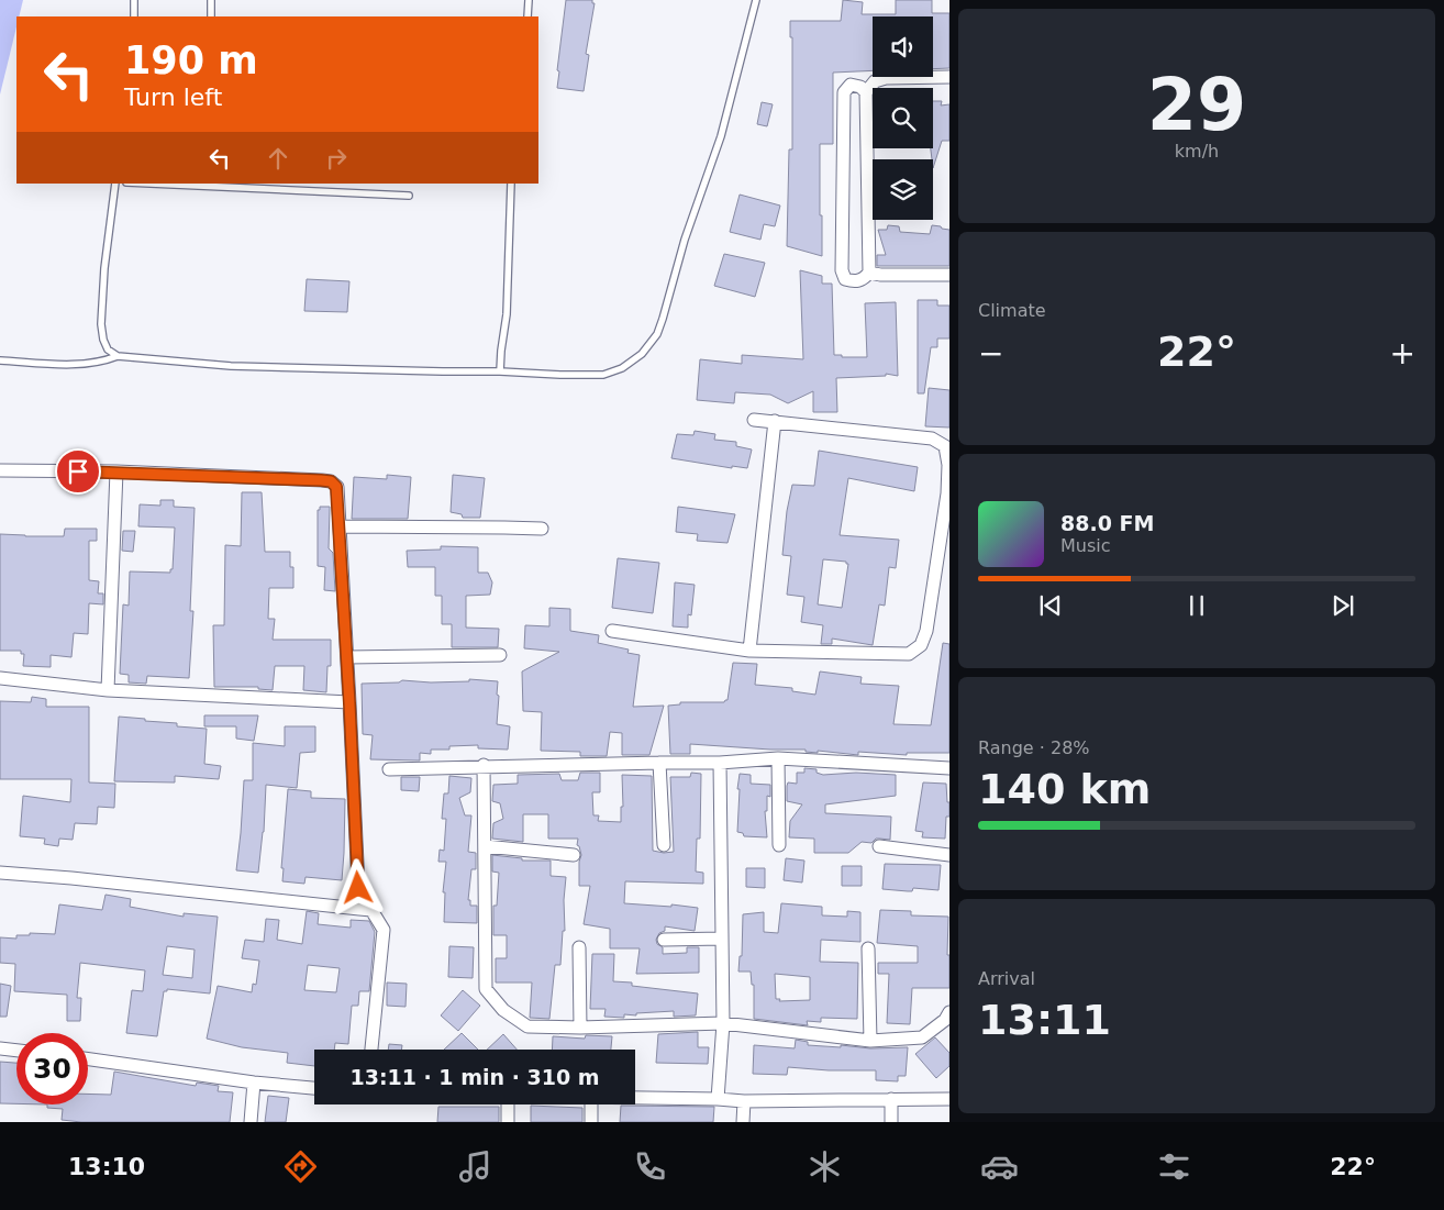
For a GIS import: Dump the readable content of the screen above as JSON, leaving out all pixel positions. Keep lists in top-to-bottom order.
{
  "page": {
    "tile": [
      ["29", "km/h"],
      "Climate",
      ["Range · 28%", "140 km"],
      ["Arrival", "13:11"]
    ],
    "turn": ["190 m", "Turn left"],
    "heat": ["−", "22°", "+"],
    "song": ["88.0 FM", "Music"],
    "limit": "30",
    "trip": "13:11 · 1 min · 310 m",
    "tabs": ["13:10", "22°"]
  }
}
